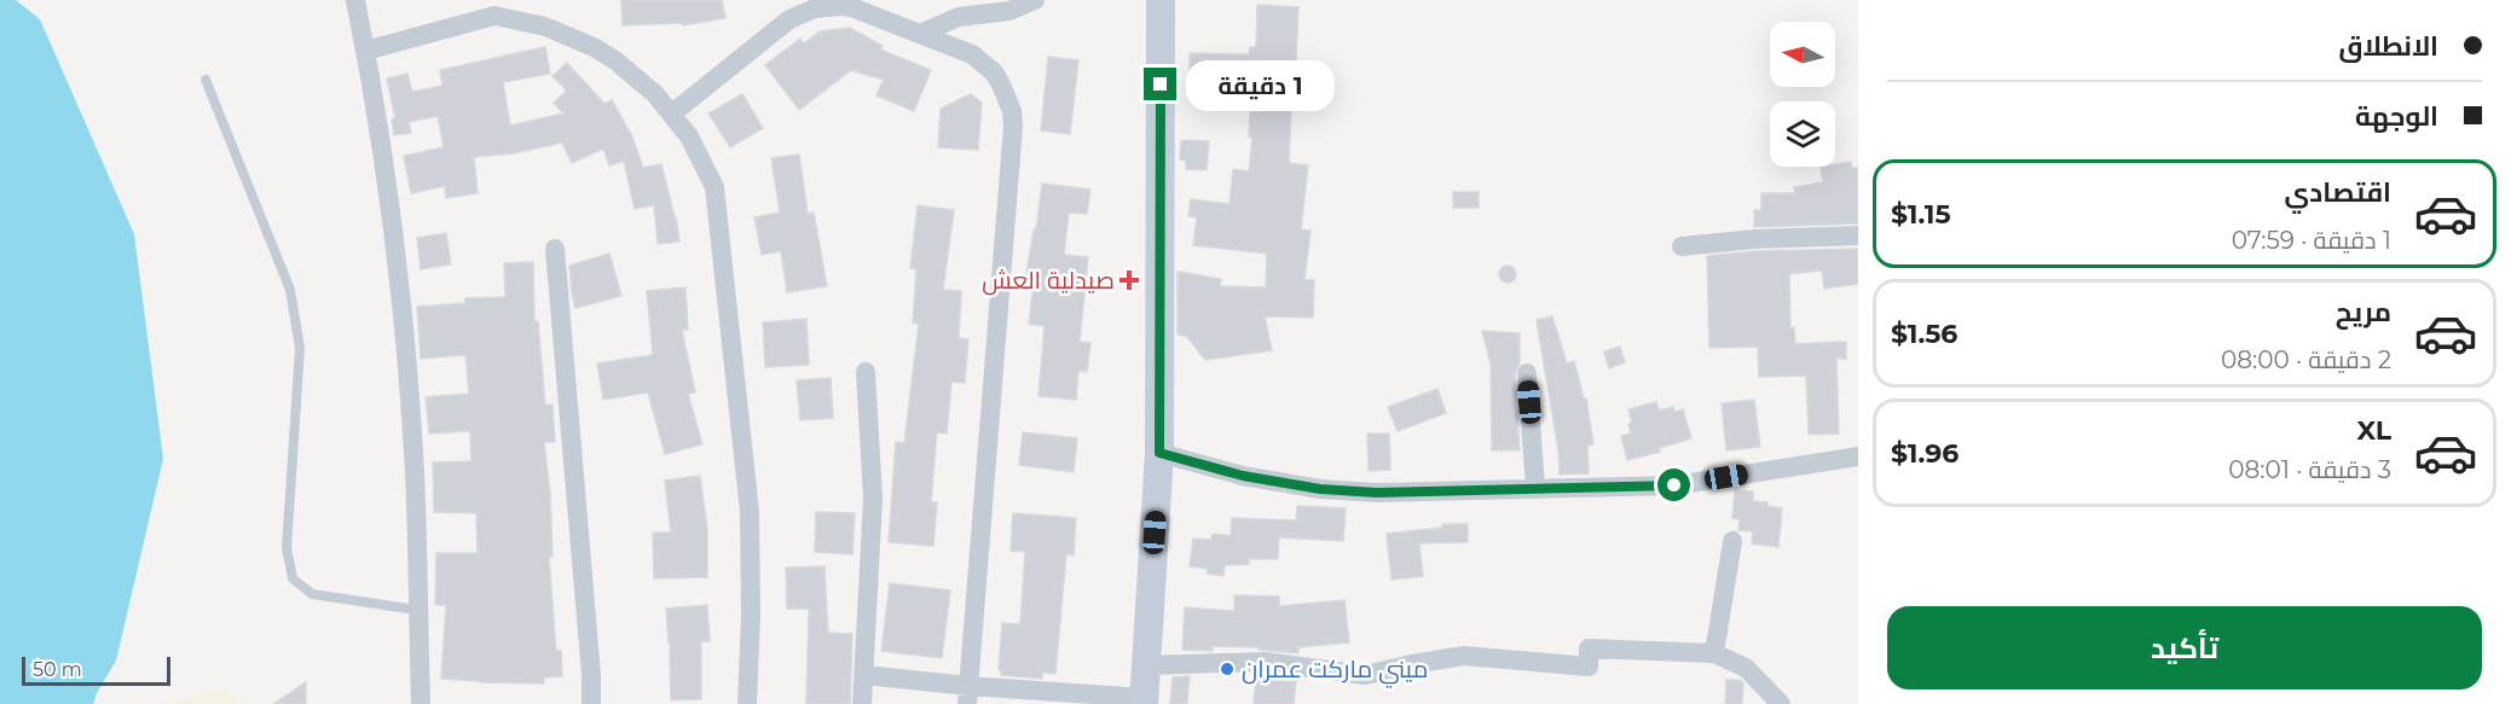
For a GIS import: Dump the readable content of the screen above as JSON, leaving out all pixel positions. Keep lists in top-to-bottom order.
{
  "places": {
    "health": ["صيدلية العش"],
    "other": ["ميني ماركت عمران"]
  },
  "scale_bar": "50 m",
  "north": "left",
  "page": {
    "banner": ["الانطلاق", "الوجهة"],
    "bubble": "1 دقيقة",
    "list": [
      {
        "name": "اقتصادي",
        "note": "1 دقيقة · 07:59",
        "value": "$1.15"
      },
      {
        "name": "مريح",
        "note": "2 دقيقة · 08:00",
        "value": "$1.56"
      },
      {
        "name": "XL",
        "note": "3 دقيقة · 08:01",
        "value": "$1.96"
      }
    ],
    "buttons": "تأكيد",
    "scale": "50 m"
  }
}
